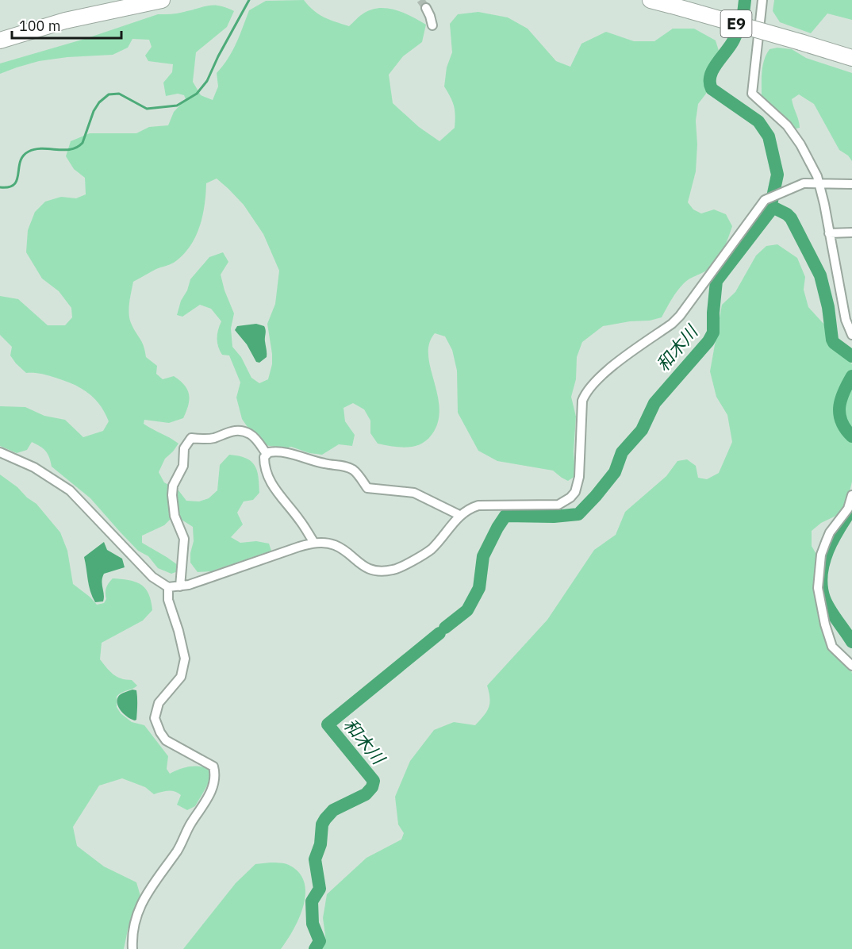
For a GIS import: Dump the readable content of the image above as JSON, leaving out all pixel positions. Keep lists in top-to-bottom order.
{
  "streets": {
    "highway": ["E9"]
  },
  "water": ["和木川"],
  "scale_bar": "100 m"
}
